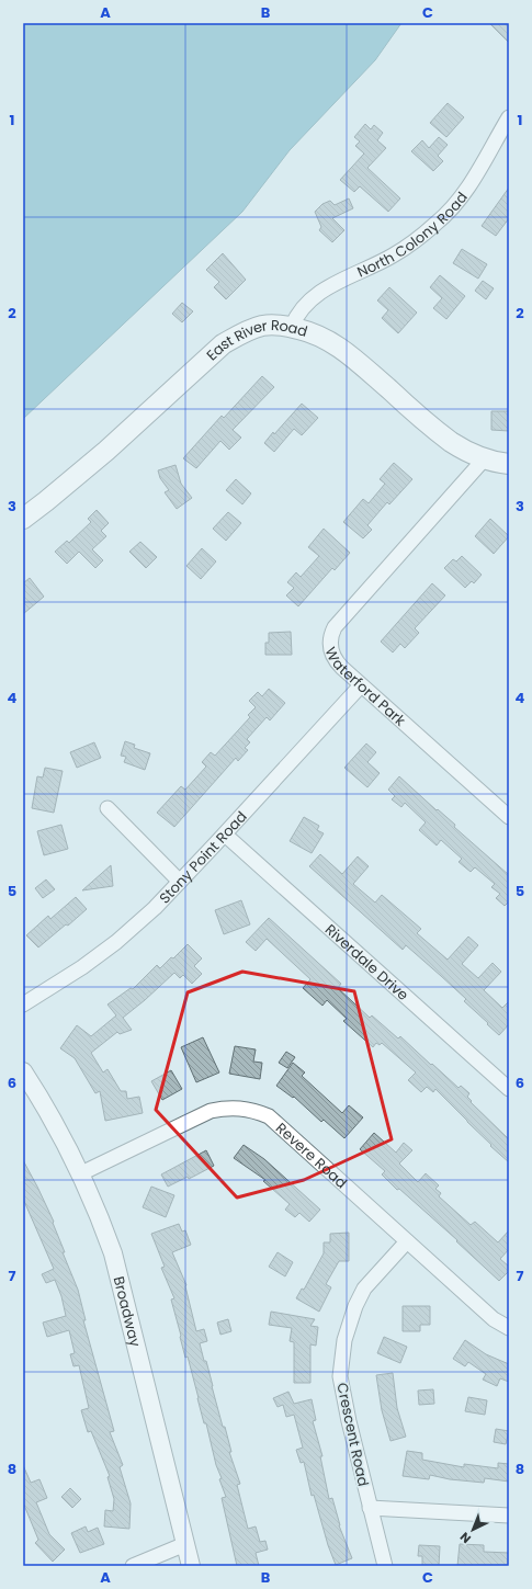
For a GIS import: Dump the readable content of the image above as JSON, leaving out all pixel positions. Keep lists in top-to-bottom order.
{
  "streets": {
    "main road": ["East River Road"],
    "street": [
      "North Colony Road",
      "Waterford Park",
      "Stony Point Road",
      "Riverdale Drive",
      "Revere Road",
      "Broadway",
      "Crescent Road"
    ]
  },
  "crossings": [
    ["North Colony Road", "East River Road"],
    ["East River Road", "Waterford Park"],
    ["Waterford Park", "Stony Point Road"],
    ["Stony Point Road", "Riverdale Drive"],
    ["Revere Road", "Broadway"],
    ["Revere Road", "Crescent Road"]
  ],
  "north": "bottom left",
  "grid": {
    "columns": ["A", "B", "C"],
    "rows": [
      "1",
      "2",
      "3",
      "4",
      "5",
      "6",
      "7",
      "8"
    ]
  }
}
